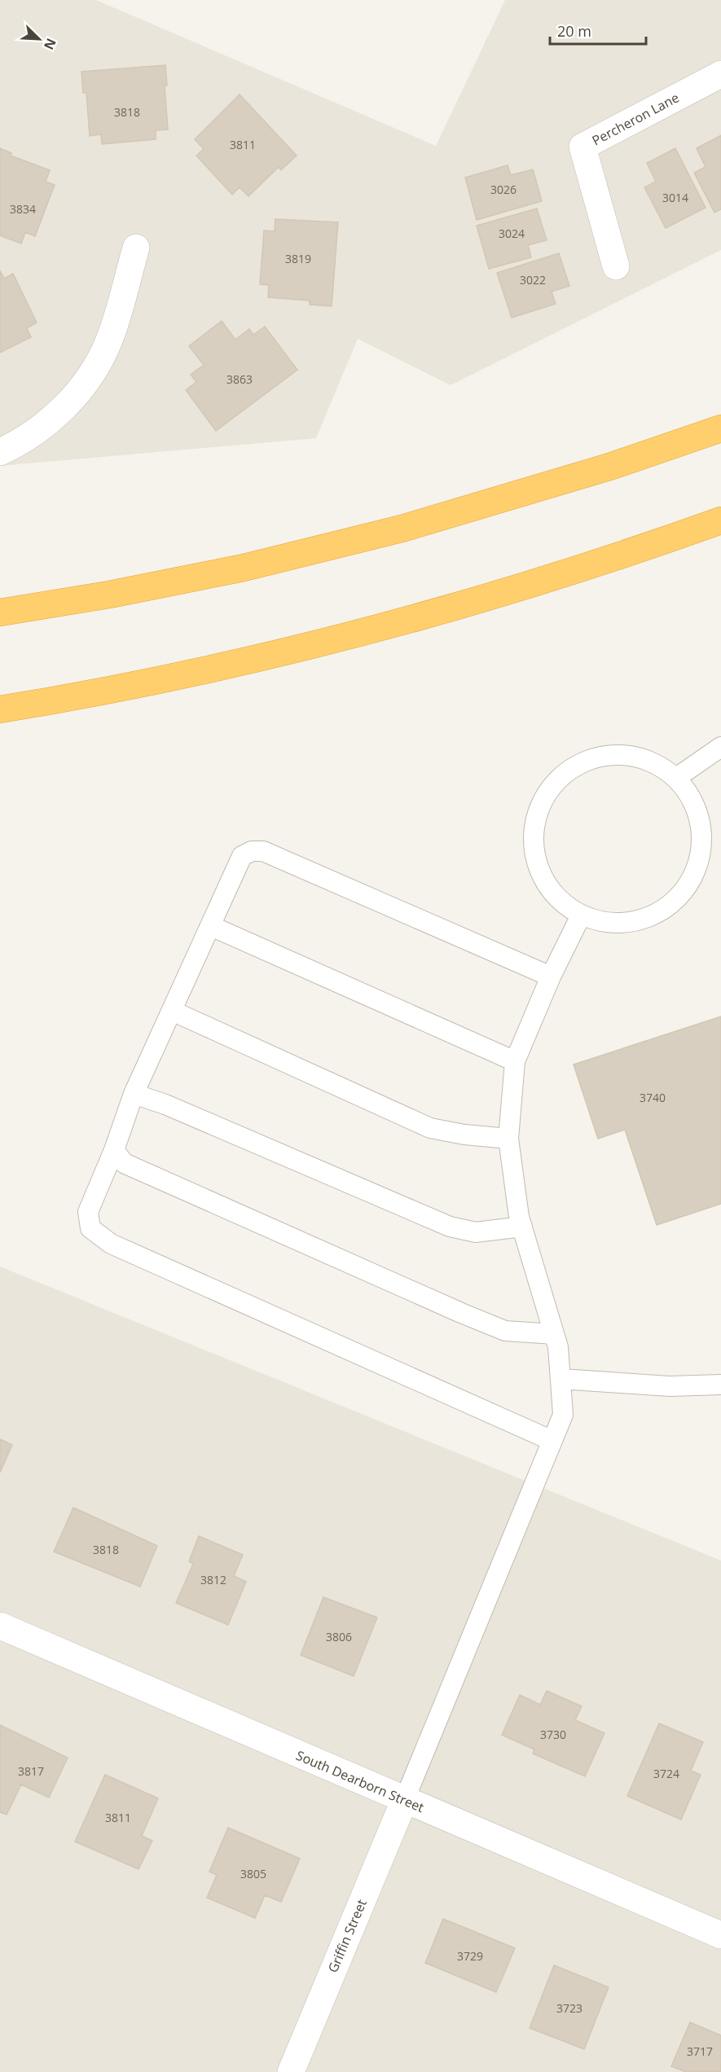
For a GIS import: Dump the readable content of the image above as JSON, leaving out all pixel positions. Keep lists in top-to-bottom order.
{
  "streets": {
    "street": ["Percheron Lane", "South Dearborn Street", "Griffin Street"]
  },
  "crossings": [
    ["South Dearborn Street", "Griffin Street"]
  ],
  "house_numbers": [
    "3818",
    "3811",
    "3026",
    "3014",
    "3834",
    "3024",
    "3819",
    "3022",
    "3863",
    "3740",
    "3818",
    "3812",
    "3806",
    "3730",
    "3817",
    "3724",
    "3811",
    "3805",
    "3729",
    "3723",
    "3717"
  ],
  "scale_bar": "20 m",
  "north": "bottom right"
}
